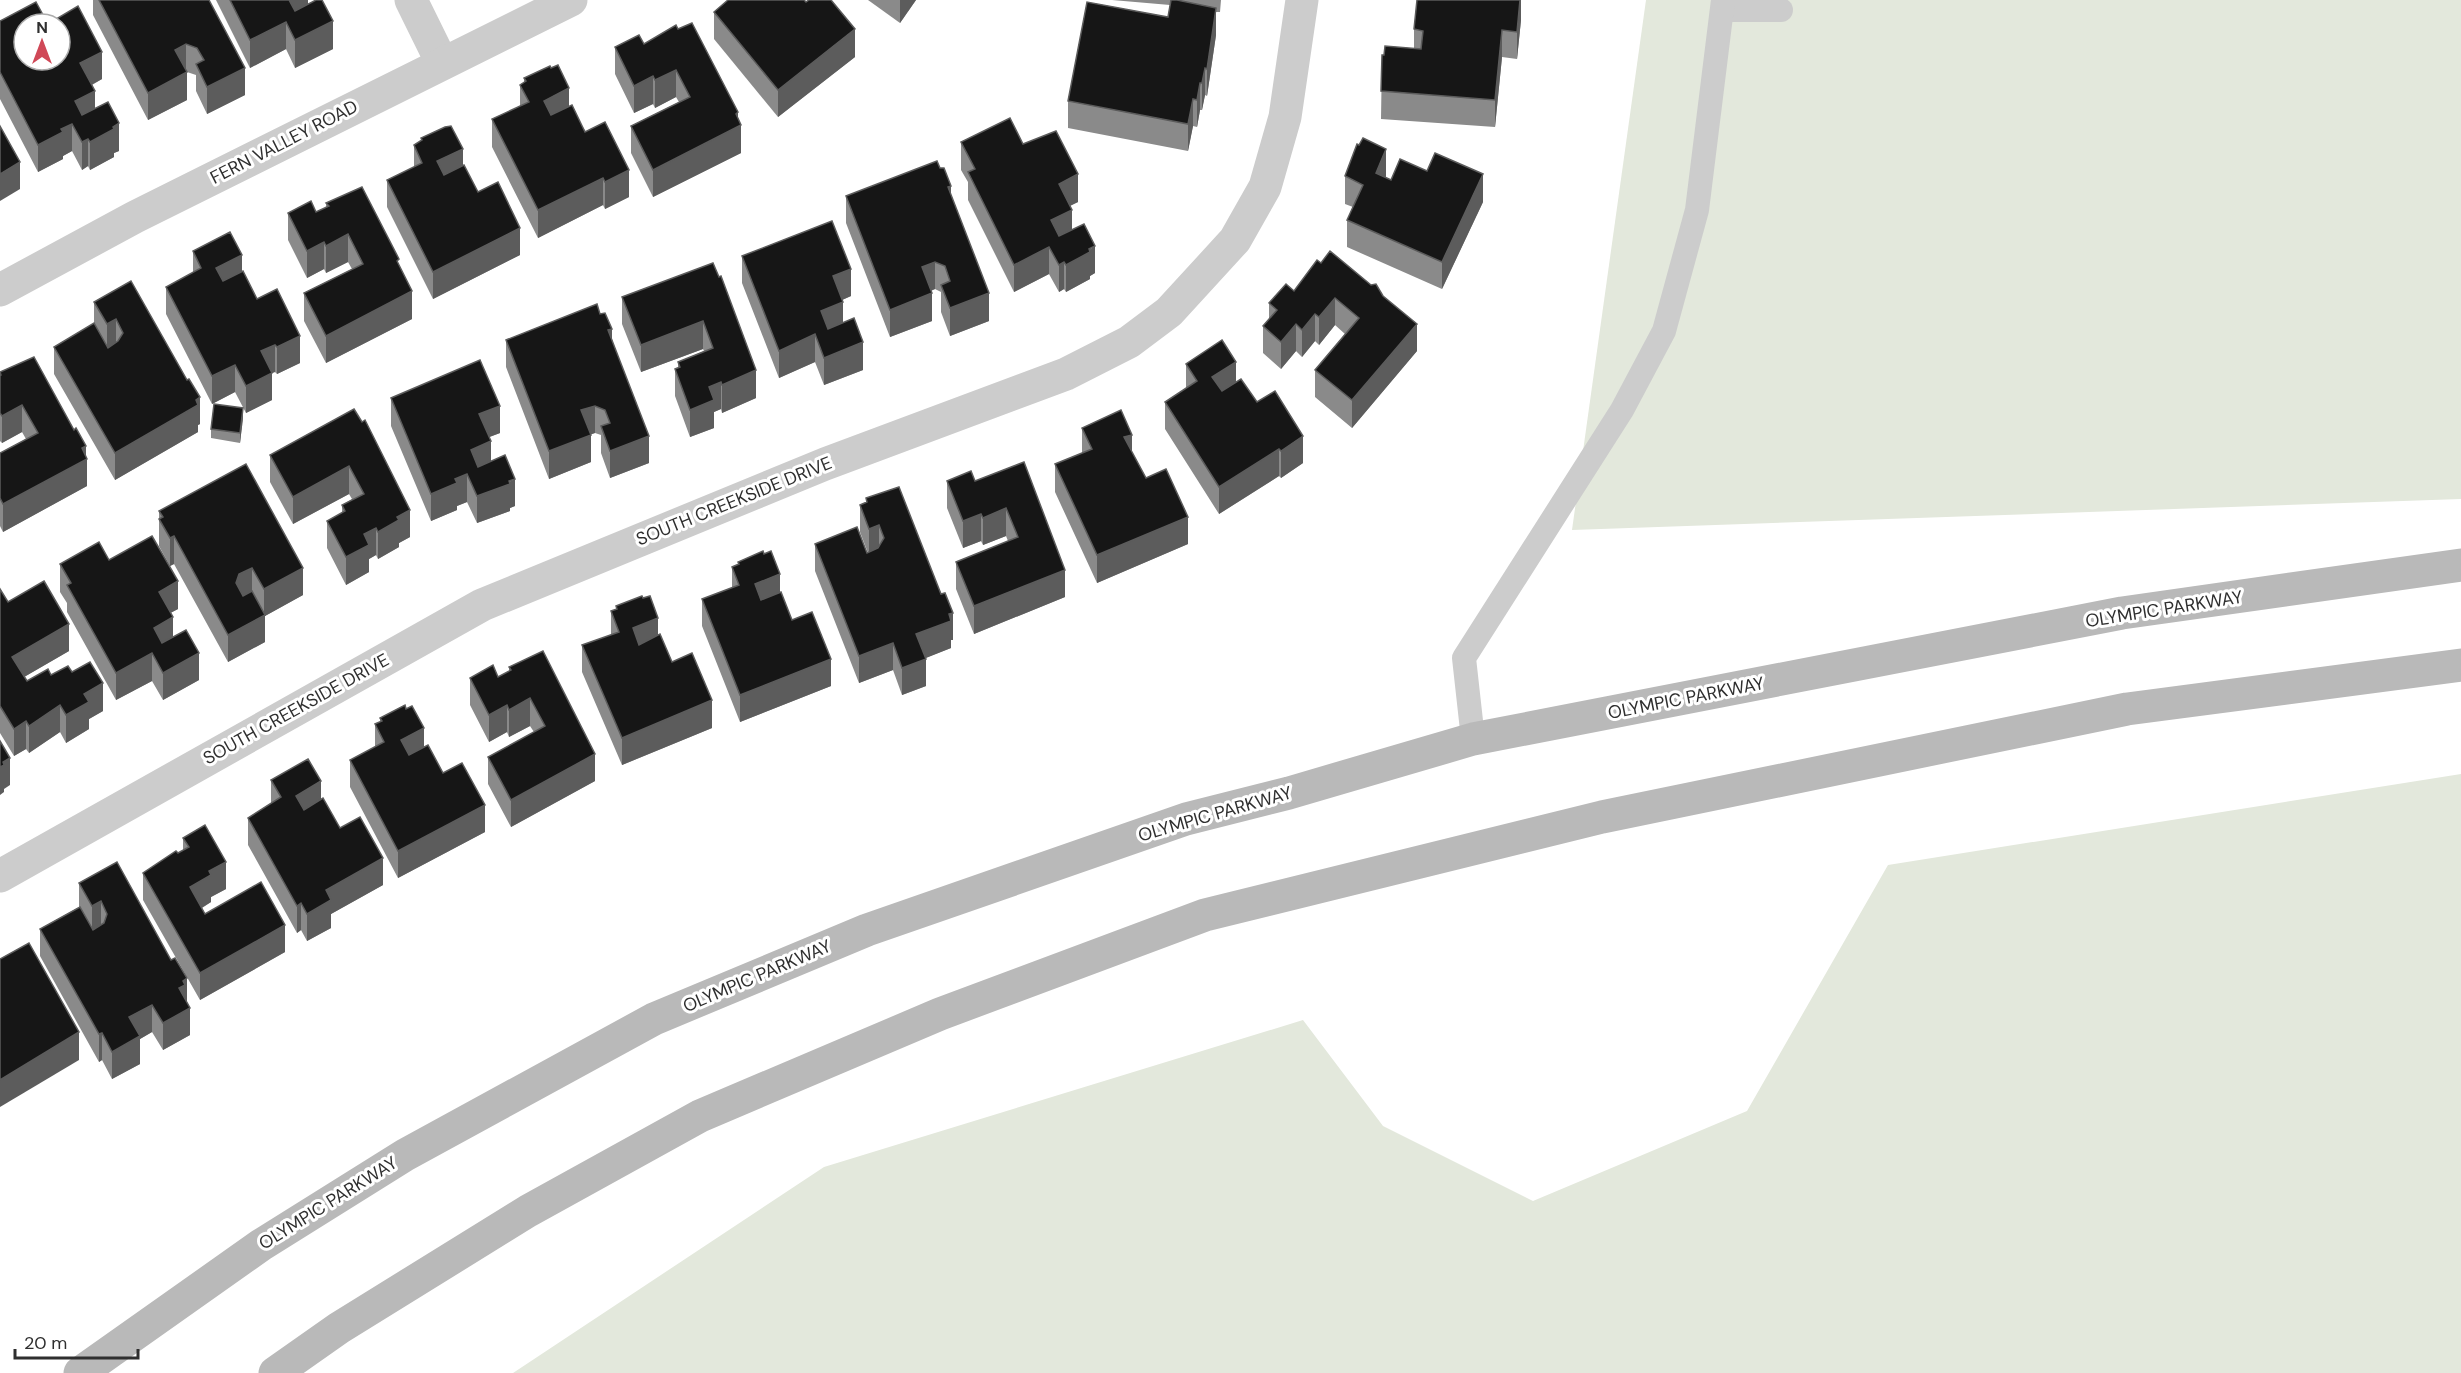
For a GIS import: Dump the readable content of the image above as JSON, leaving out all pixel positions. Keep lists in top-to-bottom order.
{
  "streets": {
    "main road": ["OLYMPIC PARKWAY"],
    "street": ["FERN VALLEY ROAD", "SOUTH CREEKSIDE DRIVE"]
  },
  "scale_bar": "20 m",
  "north": "top"
}
